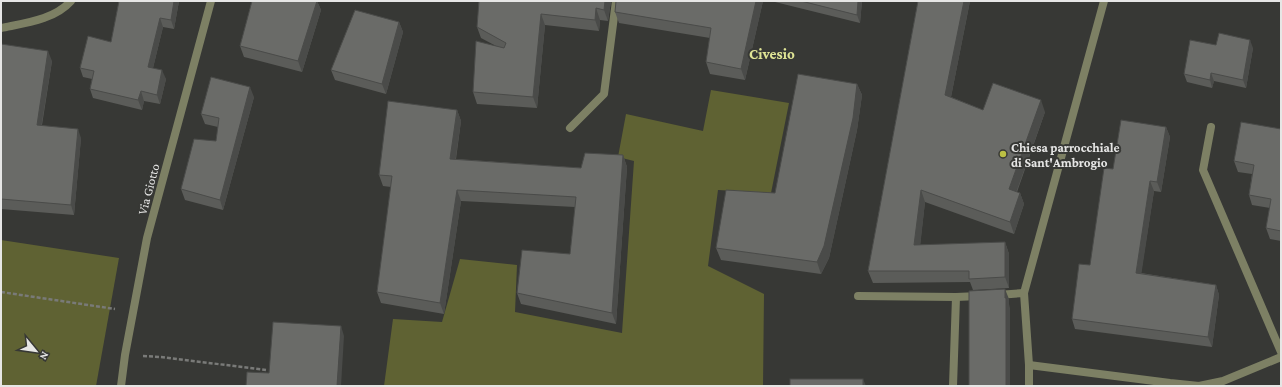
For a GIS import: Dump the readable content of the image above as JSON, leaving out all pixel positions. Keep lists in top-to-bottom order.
{
  "streets": {
    "street": ["Via Giotto"]
  },
  "districts": ["Civesio"],
  "places": ["Chiesa parrocchiale di Sant'Ambrogio"],
  "north": "bottom right"
}
